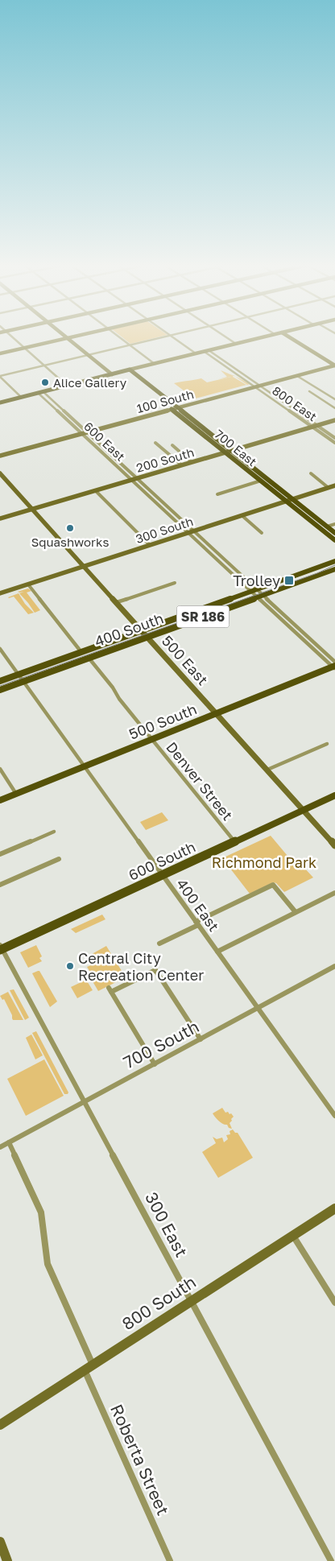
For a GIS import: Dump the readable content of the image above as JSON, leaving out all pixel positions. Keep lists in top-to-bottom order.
{
  "streets": {
    "main road": [
      "700 East",
      "SR 186",
      "400 South",
      "500 South",
      "600 South"
    ],
    "street": [
      "100 South",
      "800 East",
      "600 East",
      "200 South",
      "300 South",
      "500 East",
      "Denver Street",
      "400 East",
      "700 South",
      "300 East",
      "800 South",
      "Roberta Street"
    ]
  },
  "crossings": [
    ["100 South", "800 East"],
    ["100 South", "600 East"],
    ["100 South", "700 East"],
    ["800 East", "200 South"],
    ["600 East", "200 South"],
    ["600 East", "300 South"],
    ["600 East", "400 South"],
    ["600 East", "500 South"],
    ["700 East", "200 South"],
    ["700 East", "300 South"],
    ["200 South", "500 East"],
    ["300 South", "500 East"],
    ["400 South", "500 East"],
    ["400 South", "Denver Street"],
    ["400 South", "400 East"],
    ["500 East", "500 South"],
    ["500 East", "600 South"],
    ["500 South", "Denver Street"],
    ["500 South", "400 East"],
    ["Denver Street", "600 South"],
    ["600 South", "400 East"],
    ["600 South", "300 East"],
    ["400 East", "700 South"],
    ["700 South", "300 East"],
    ["700 South", "Roberta Street"],
    ["300 East", "800 South"],
    ["800 South", "Roberta Street"]
  ],
  "parks": ["Richmond Park"],
  "places": {
    "other": ["Alice Gallery", "Squashworks", "Central City Recreation Center"],
    "transit": ["Trolley"]
  }
}
